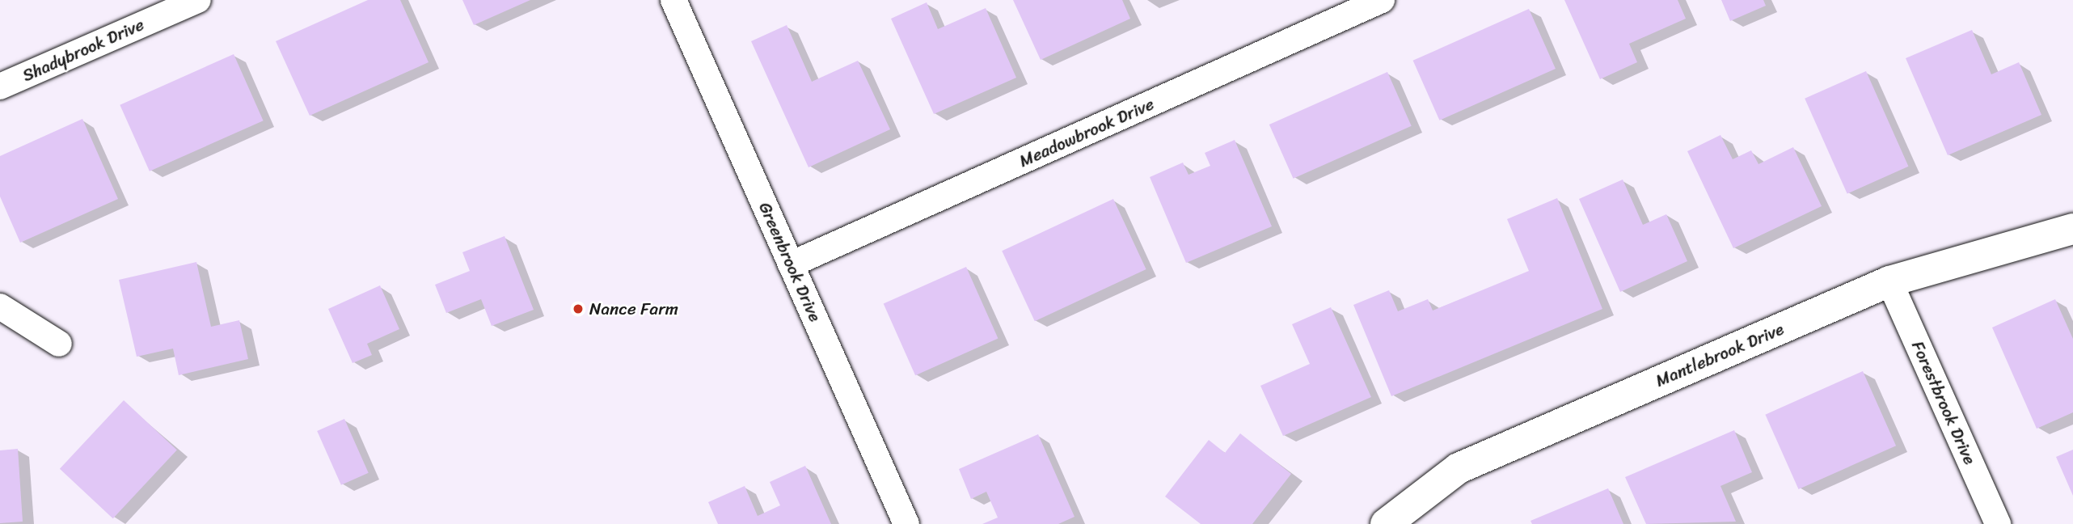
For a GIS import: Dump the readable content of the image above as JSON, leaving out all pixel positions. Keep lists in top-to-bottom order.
{
  "streets": {
    "street": [
      "Shadybrook Drive",
      "Meadowbrook Drive",
      "Greenbrook Drive",
      "Mantlebrook Drive",
      "Forestbrook Drive"
    ]
  },
  "crossings": [
    ["Meadowbrook Drive", "Greenbrook Drive"],
    ["Mantlebrook Drive", "Forestbrook Drive"]
  ],
  "places": ["Nance Farm"]
}
